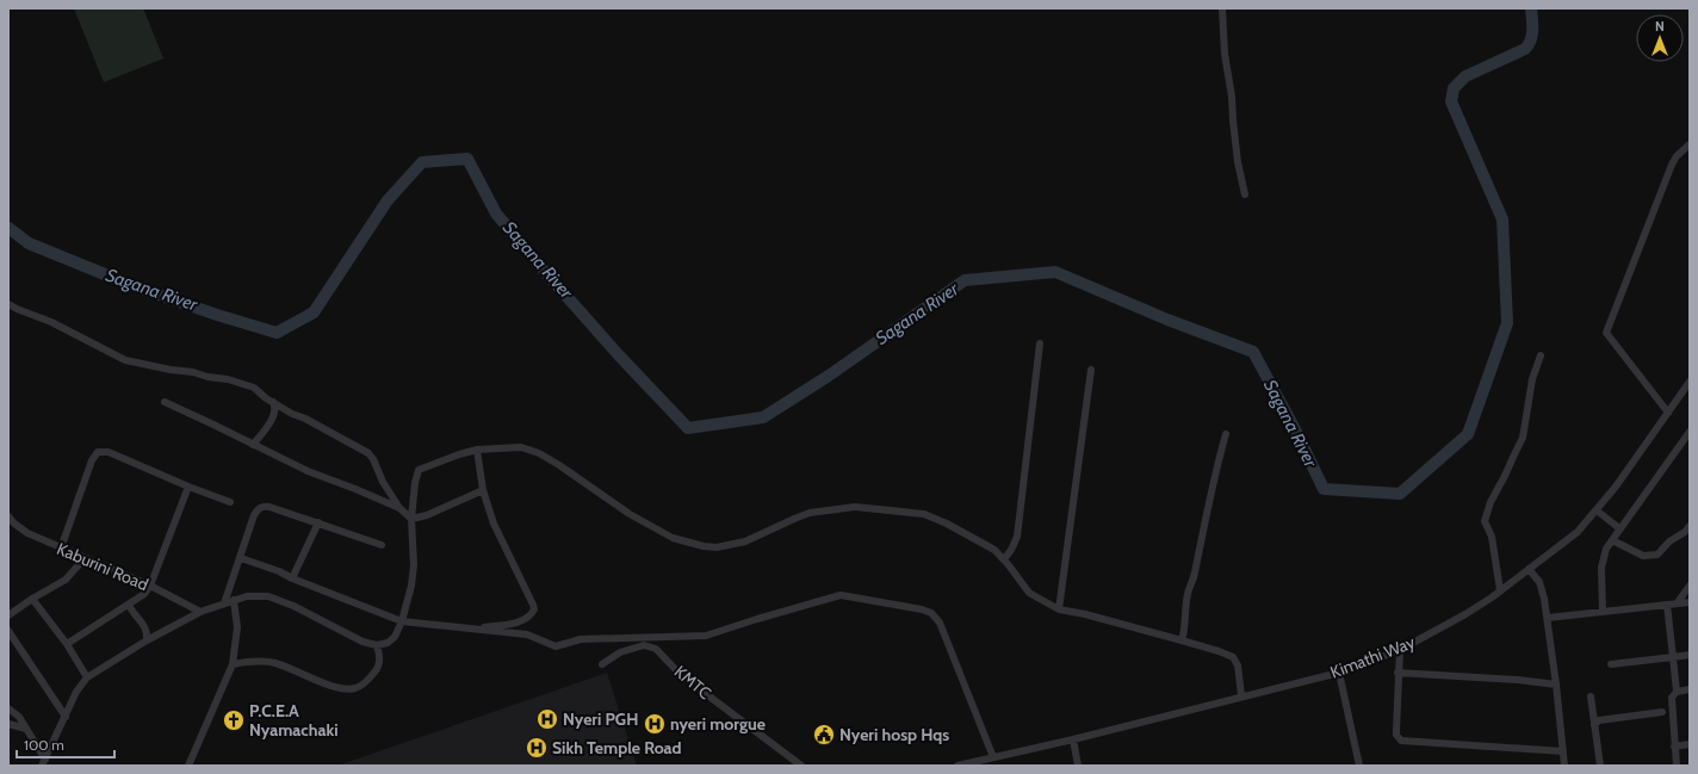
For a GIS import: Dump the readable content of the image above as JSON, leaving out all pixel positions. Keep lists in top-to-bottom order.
{
  "streets": {
    "street": ["Kaburini Road", "Kimathi Way", "KMTC"]
  },
  "water": ["Sagana River"],
  "places": {
    "hospital": ["Nyeri PGH", "nyeri morgue", "Sikh Temple Road"],
    "church": ["P.C.E.A Nyamachaki"],
    "public building": ["Nyeri hosp Hqs"]
  },
  "scale_bar": "100 m",
  "north": "top"
}
